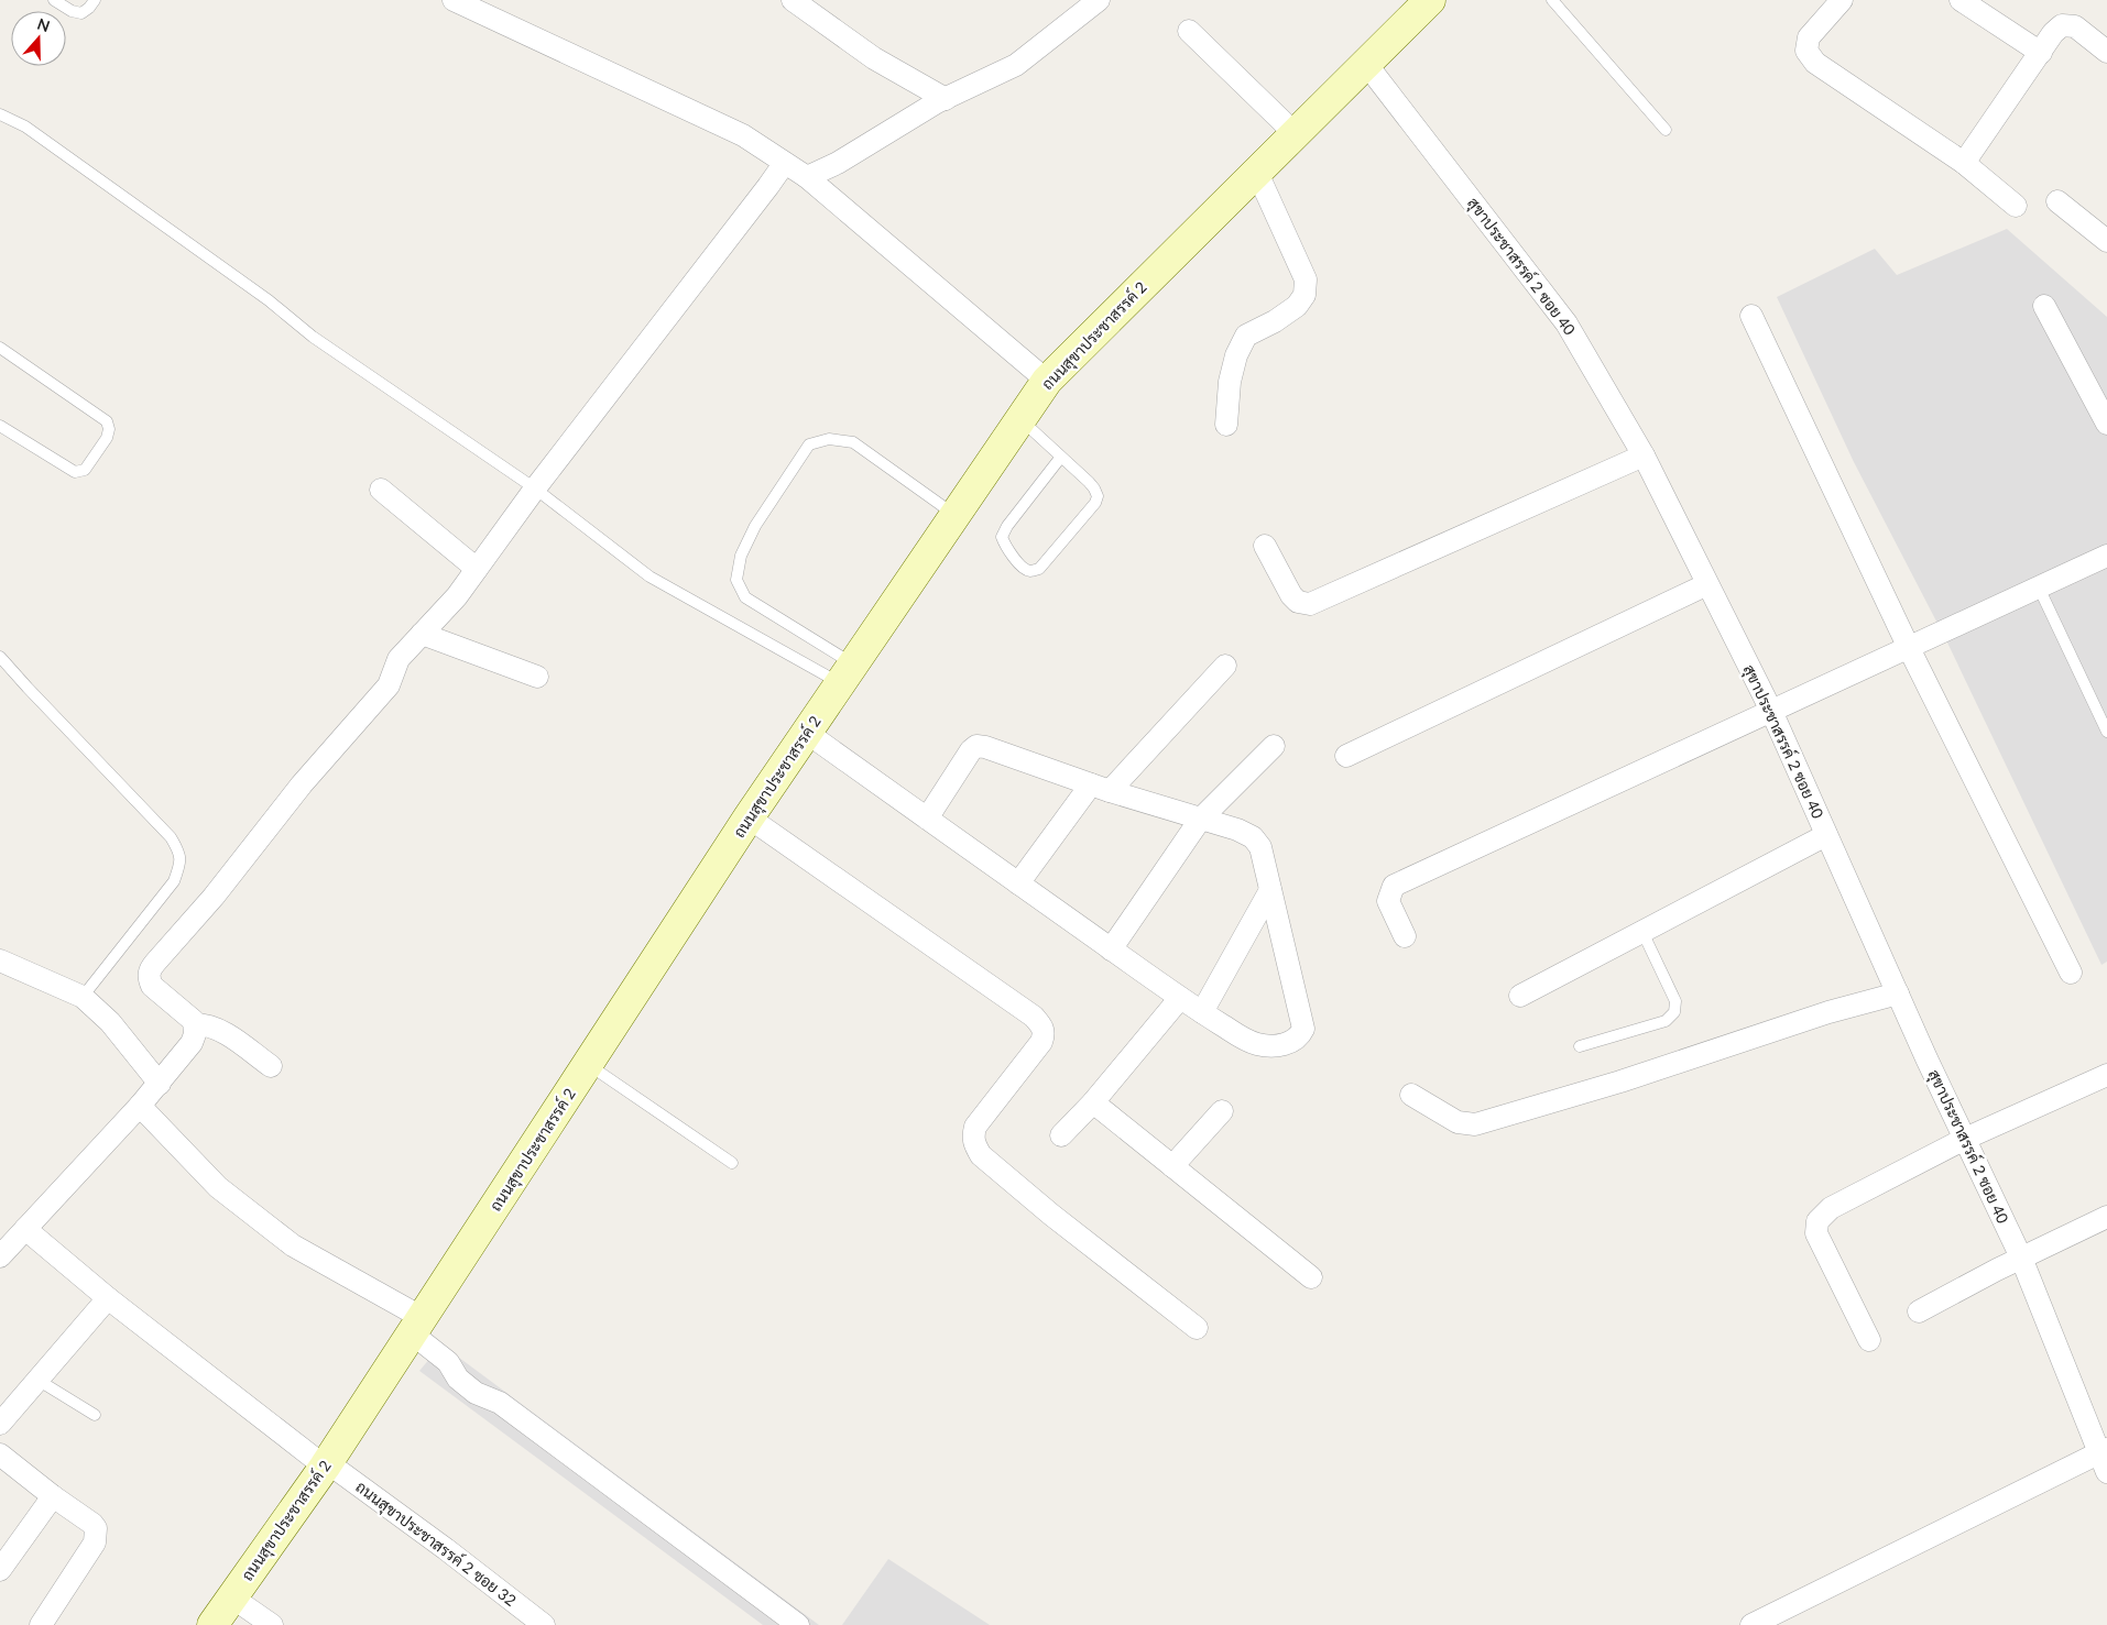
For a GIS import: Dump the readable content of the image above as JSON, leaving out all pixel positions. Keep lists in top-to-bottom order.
{
  "streets": {
    "street": ["สุขาประชาสรรค์ 2 ซอย 40", "ถนนสุขาประชาสรรค์ 2", "ถนนสุขาประชาสรรค์ 2 ซอย 32"]
  },
  "crossings": [
    ["สุขาประชาสรรค์ 2 ซอย 40", "ถนนสุขาประชาสรรค์ 2"],
    ["ถนนสุขาประชาสรรค์ 2", "ถนนสุขาประชาสรรค์ 2 ซอย 32"]
  ],
  "north": "top"
}
